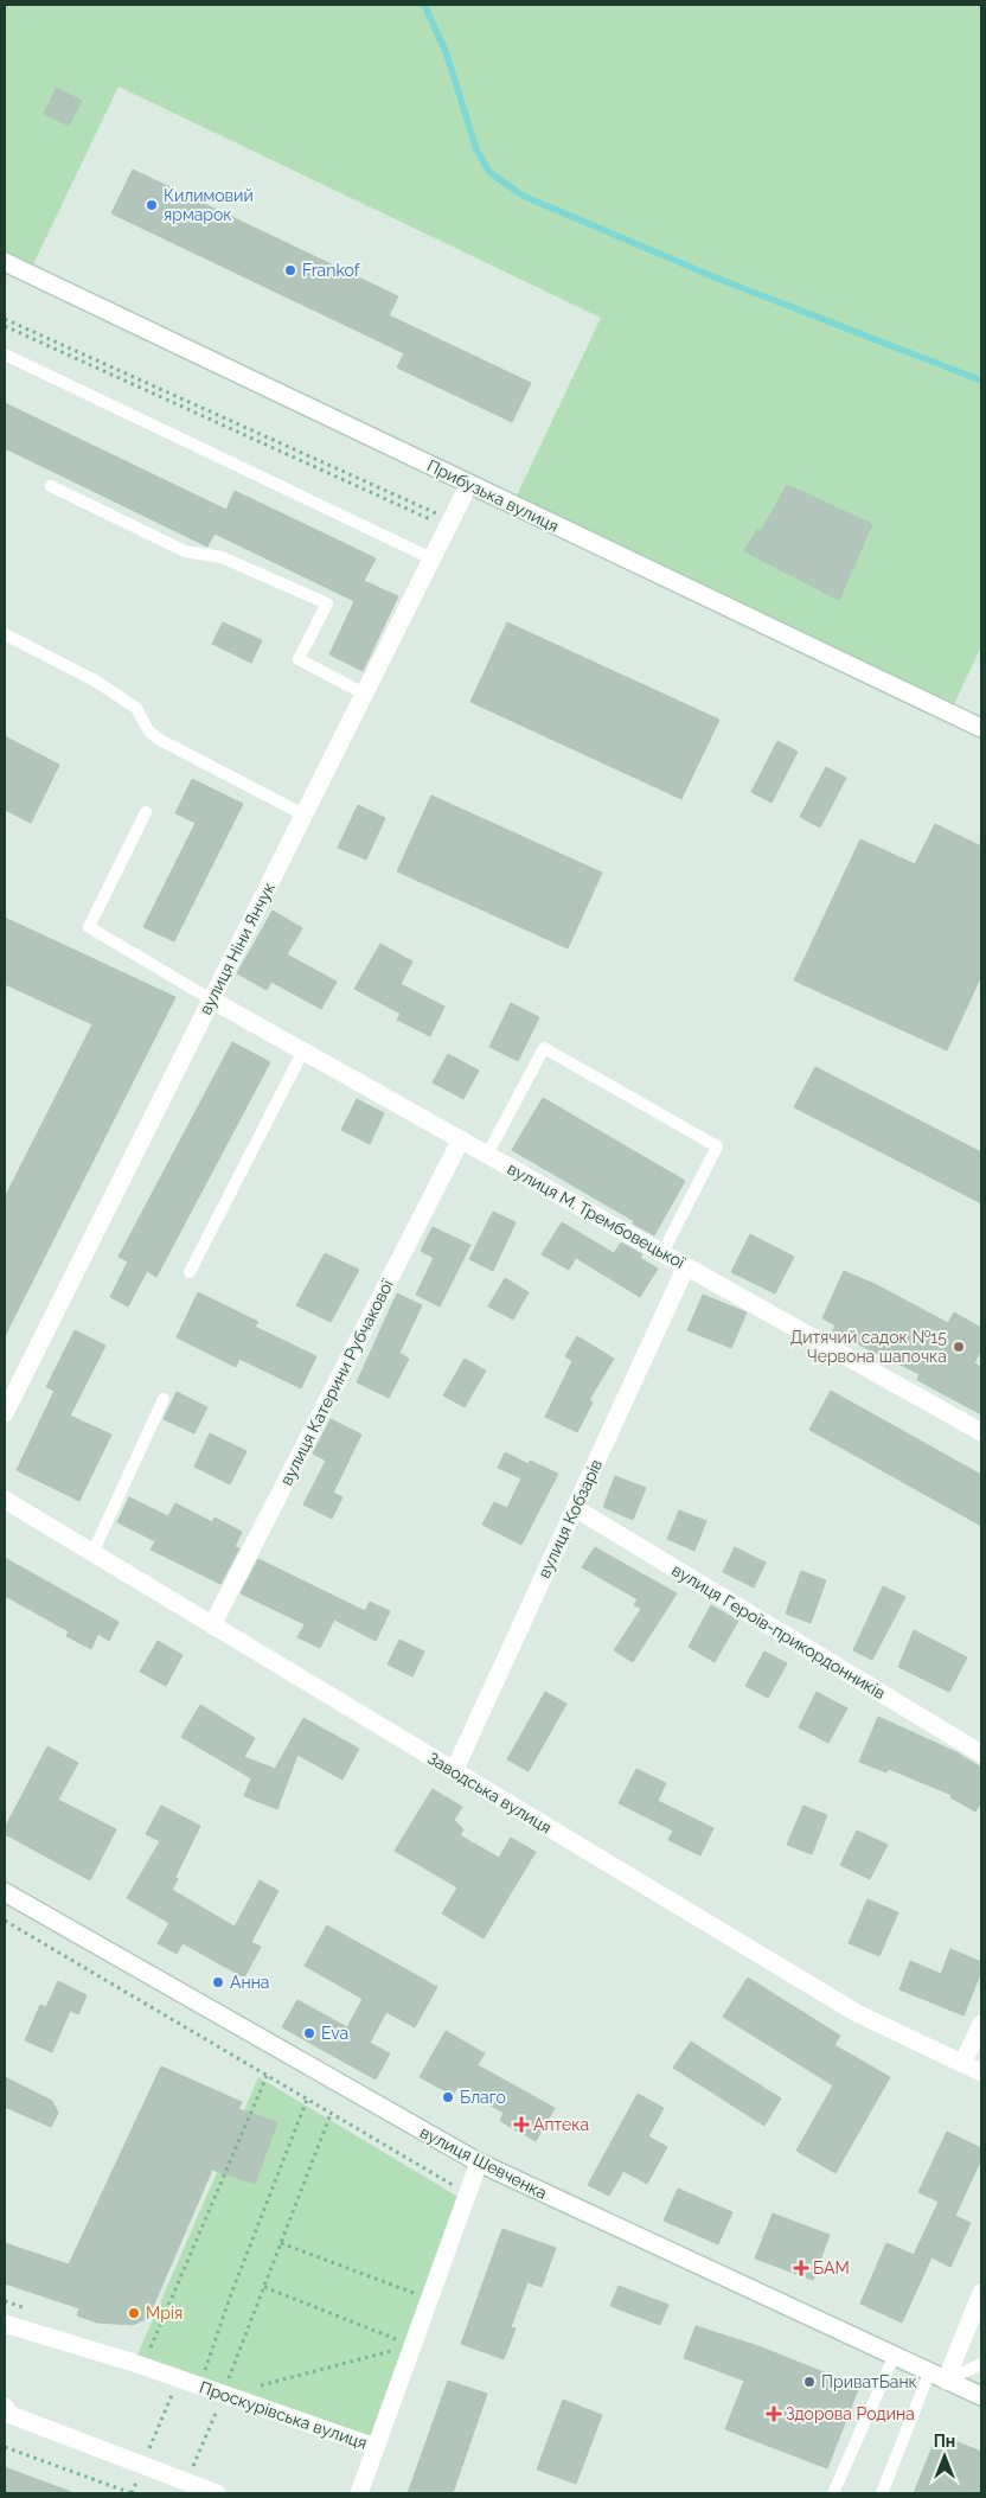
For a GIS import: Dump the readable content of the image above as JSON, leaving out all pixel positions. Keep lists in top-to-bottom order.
{
  "streets": {
    "street": [
      "Прибузька вулиця",
      "вулиця Ніни Янчук",
      "вулиця М. Трембовецької",
      "вулиця Катерини Рубчакової",
      "вулиця Кобзарів",
      "вулиця Героїв-прикордонників",
      "Заводська вулиця",
      "вулиця Шевченка",
      "Проскурівська вулиця"
    ]
  },
  "crossings": [
    ["Прибузька вулиця", "вулиця Ніни Янчук"],
    ["вулиця Ніни Янчук", "вулиця М. Трембовецької"],
    ["вулиця М. Трембовецької", "вулиця Катерини Рубчакової"],
    ["вулиця М. Трембовецької", "вулиця Кобзарів"],
    ["вулиця Катерини Рубчакової", "Заводська вулиця"],
    ["вулиця Кобзарів", "вулиця Героїв-прикордонників"],
    ["вулиця Кобзарів", "Заводська вулиця"],
    ["вулиця Шевченка", "Проскурівська вулиця"]
  ],
  "places": {
    "other": [
      "Килимовий ярмарок",
      "Frankof",
      "Дитячий садок №15 Червона шапочка",
      "Анна",
      "Eva",
      "Благо",
      "Мрія",
      "ПриватБанк"
    ],
    "health": ["Аптека", "БАМ", "Здорова Родина"]
  },
  "north": "top"
}
